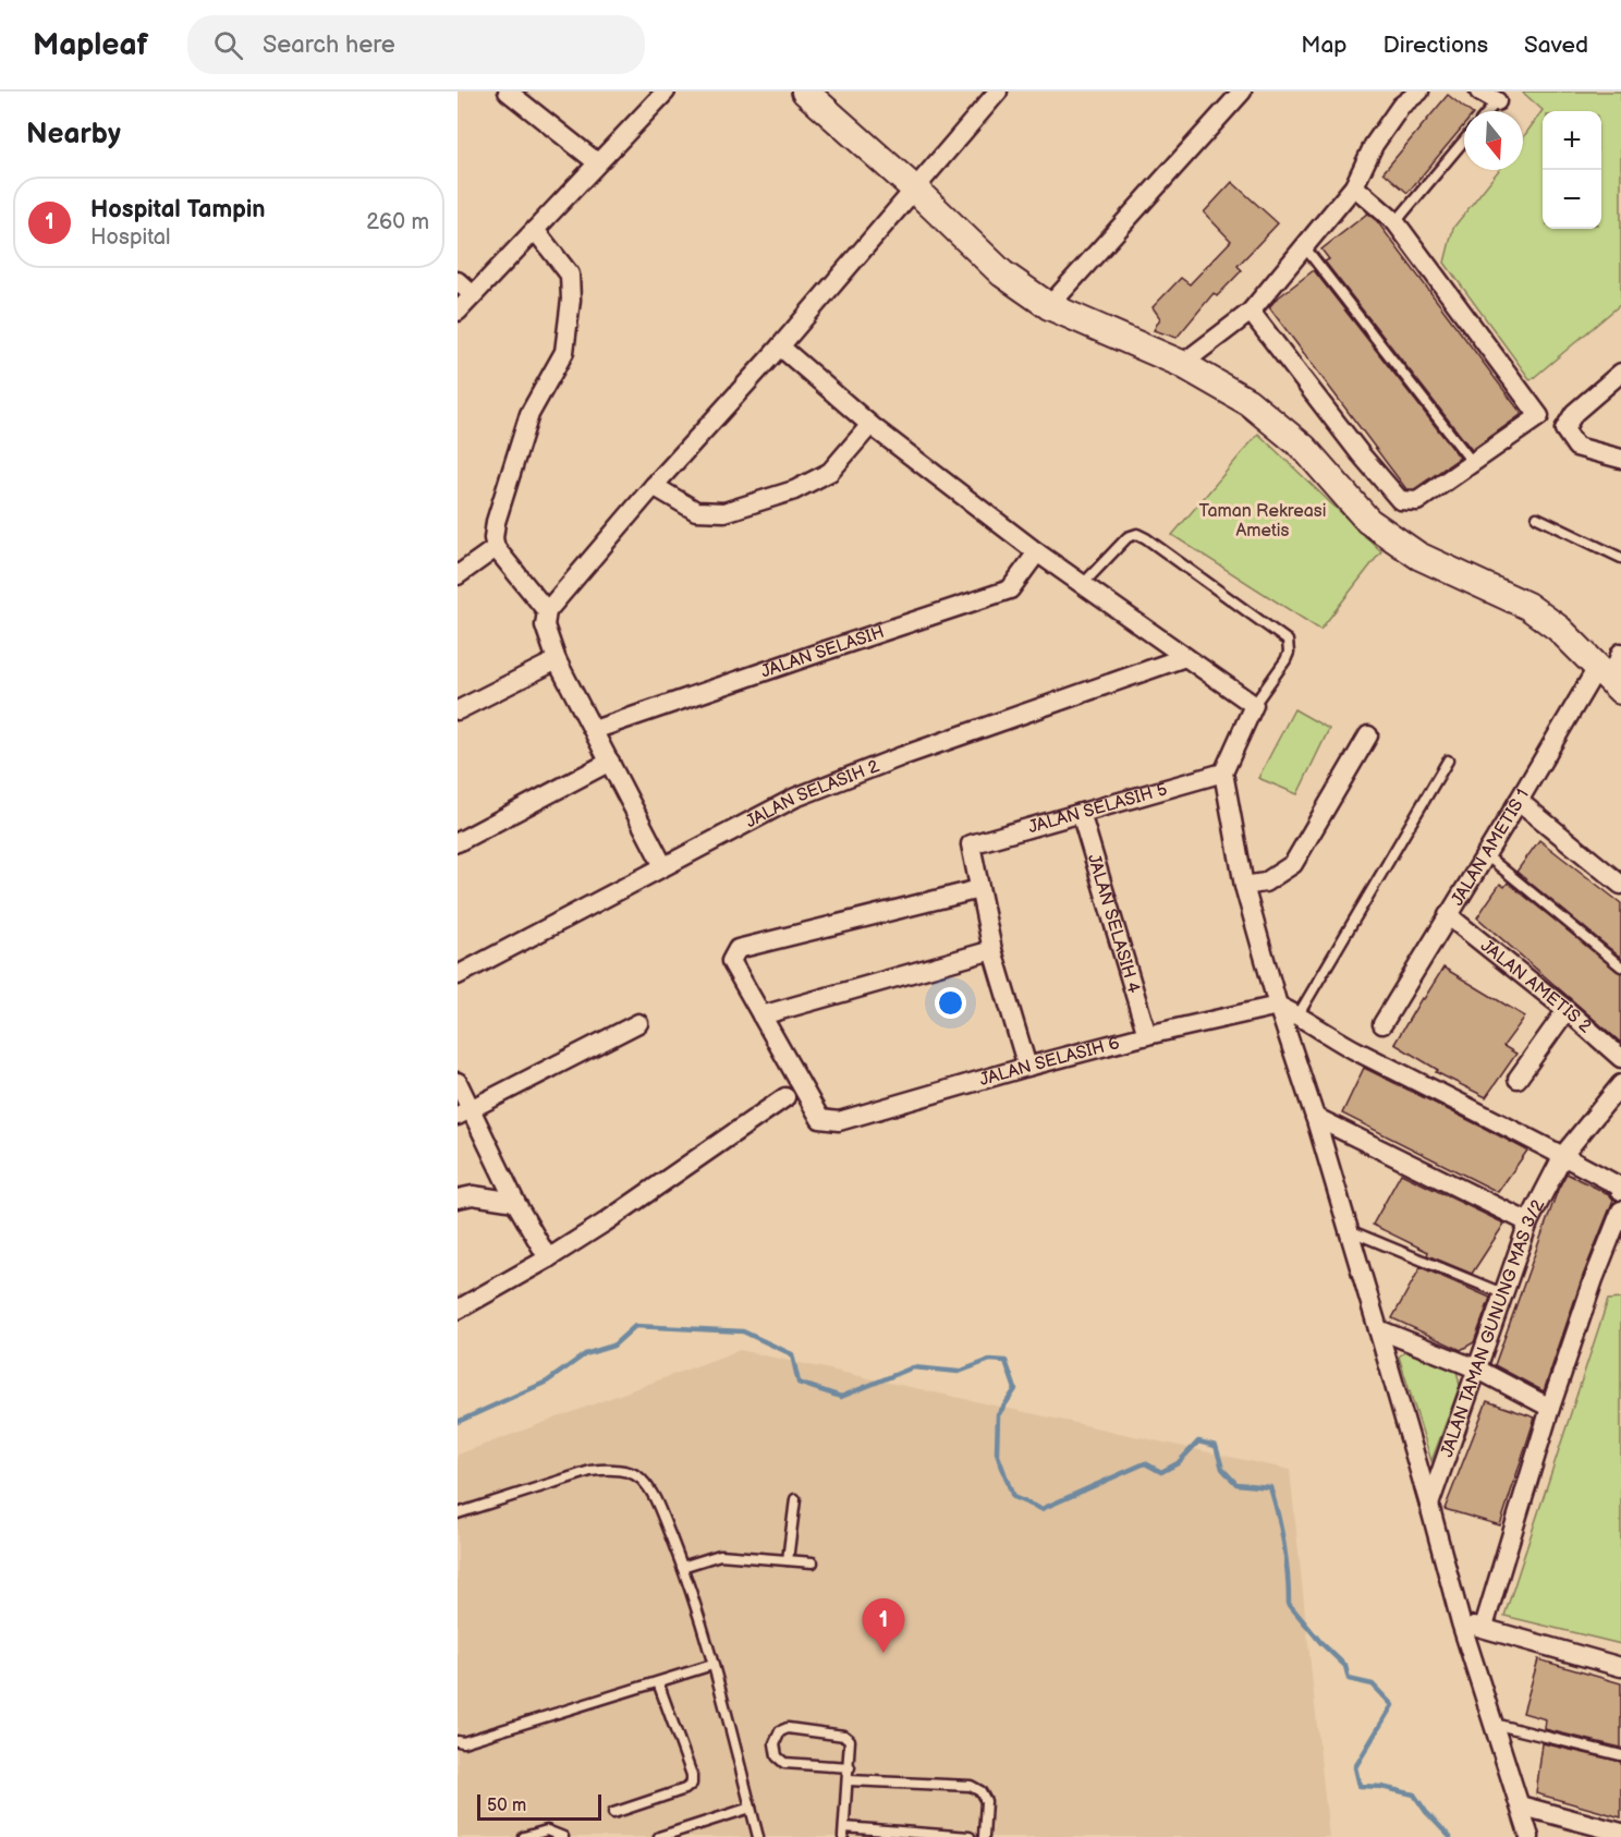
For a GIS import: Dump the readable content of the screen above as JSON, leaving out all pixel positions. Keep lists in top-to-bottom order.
{
  "streets": {
    "street": [
      "JALAN SELASIH",
      "JALAN SELASIH 2",
      "JALAN SELASIH 5",
      "JALAN AMETIS 1",
      "JALAN SELASIH 4",
      "JALAN AMETIS 2",
      "JALAN SELASIH 6",
      "JALAN TAMAN GUNUNG MAS 3/2"
    ]
  },
  "crossings": [
    ["JALAN SELASIH 5", "JALAN SELASIH 4"],
    ["JALAN AMETIS 1", "JALAN AMETIS 2"],
    ["JALAN SELASIH 4", "JALAN SELASIH 6"]
  ],
  "parks": ["Taman Rekreasi Ametis"],
  "scale_bar": "50 m",
  "north": "bottom",
  "page": {
    "header": "Mapleaf",
    "search": "Search here",
    "nav": ["Map", "Directions", "Saved"],
    "heading": "Nearby",
    "map_buttons": ["+", "−"],
    "list": [
      {
        "mark": "1",
        "name": "Hospital Tampin",
        "note": "Hospital",
        "value": "260 m"
      }
    ],
    "pins": "1",
    "scale": "50 m"
  }
}
